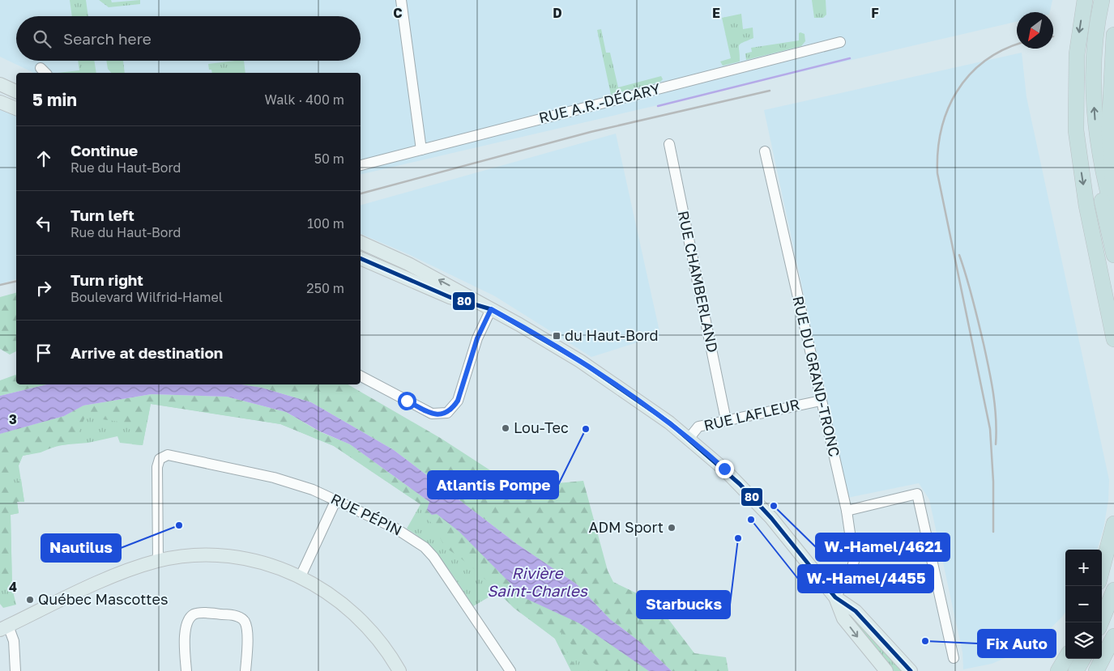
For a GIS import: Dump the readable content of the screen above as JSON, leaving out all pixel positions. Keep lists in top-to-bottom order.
{
  "streets": {
    "street": [
      "RUE A.R.-DÉCARY",
      "RUE CHAMBERLAND",
      "RUE DU GRAND-TRONC",
      "RUE LAFLEUR",
      "RUE PÉPIN"
    ]
  },
  "crossings": [
    ["RUE CHAMBERLAND", "RUE LAFLEUR"],
    ["RUE DU GRAND-TRONC", "RUE LAFLEUR"]
  ],
  "water": ["Rivière Saint-Charles"],
  "places": {
    "transit": ["du Haut-Bord"],
    "other": [
      "Lou-Tec",
      "Atlantis Pompe",
      "W.-Hamel/4621",
      "W.-Hamel/4455",
      "Nautilus",
      "ADM Sport",
      "Starbucks",
      "Québec Mascottes",
      "Fix Auto"
    ]
  },
  "lines": ["transit line 80"],
  "north": "bottom left",
  "page": {
    "search": "Search here",
    "heading": ["5 min", "Walk · 400 m"],
    "list": [
      ["Continue", "Rue du Haut-Bord", "50 m"],
      ["Turn left", "Rue du Haut-Bord", "100 m"],
      ["Turn right", "Boulevard Wilfrid-Hamel", "250 m"],
      "Arrive at destination"
    ],
    "map_buttons": ["+", "−"]
  },
  "grid": {
    "columns": [
      "C",
      "D",
      "E",
      "F"
    ],
    "rows": ["3", "4"]
  }
}
